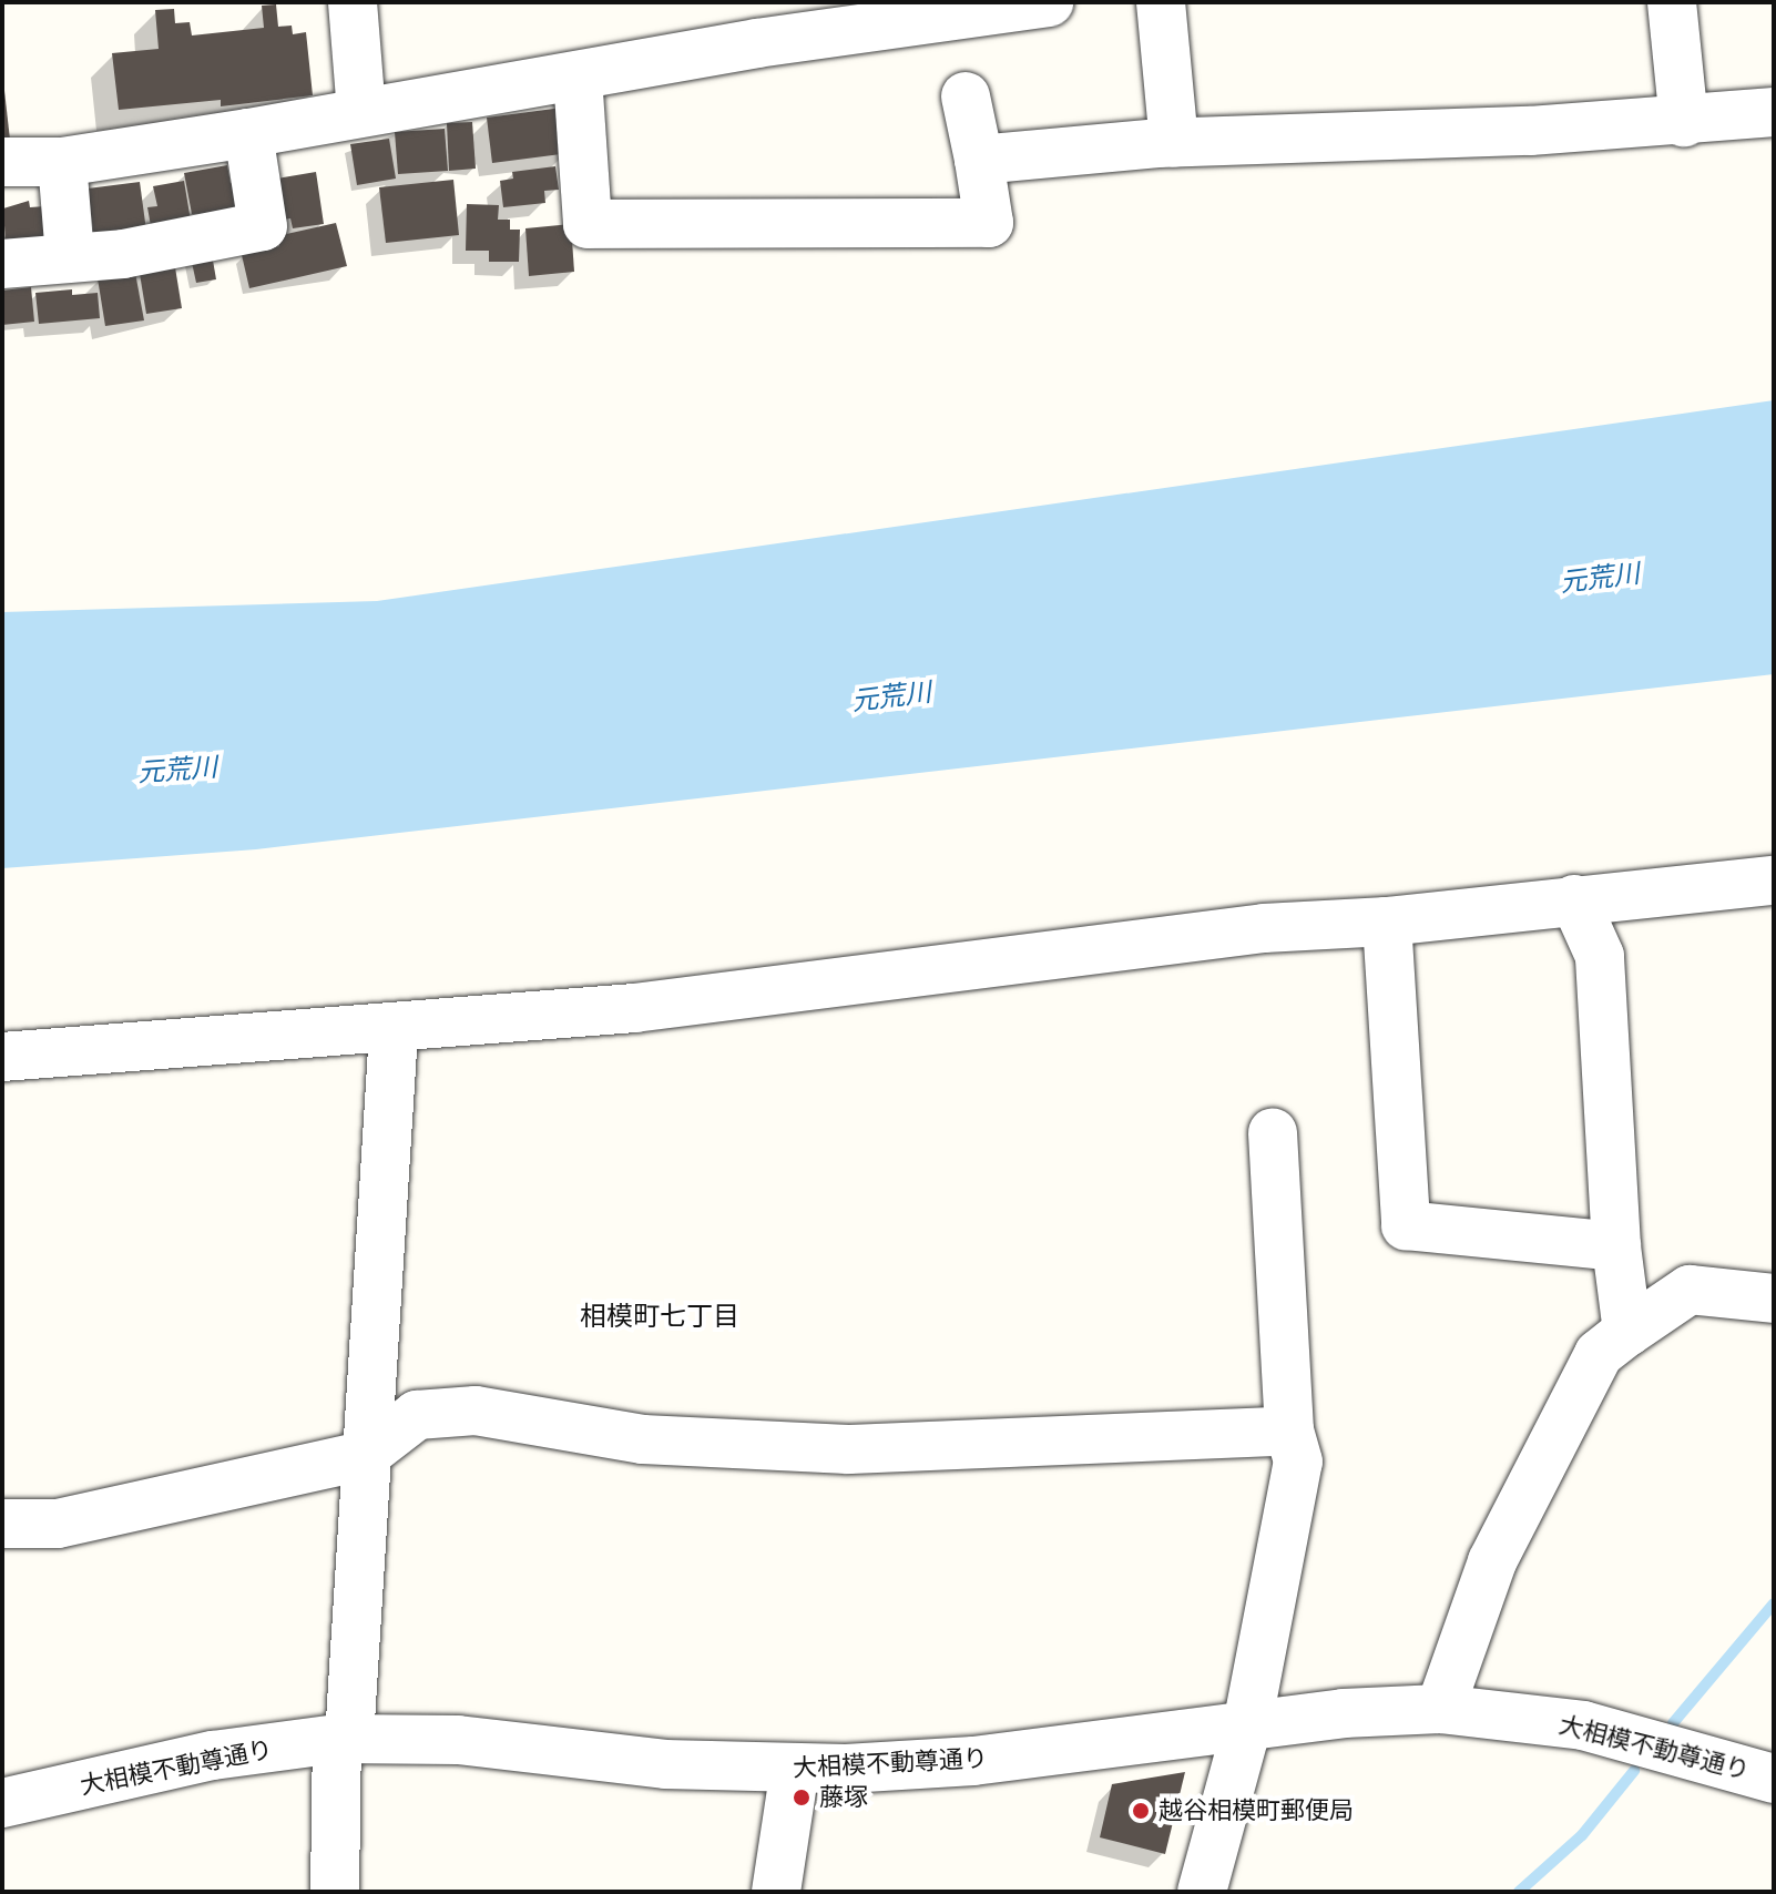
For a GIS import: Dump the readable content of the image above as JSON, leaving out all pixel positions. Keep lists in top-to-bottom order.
{
  "streets": {
    "street": ["大相模不動尊通り"]
  },
  "districts": ["相模町七丁目"],
  "water": ["元荒川"],
  "places": ["藤塚", "越谷相模町郵便局"]
}
